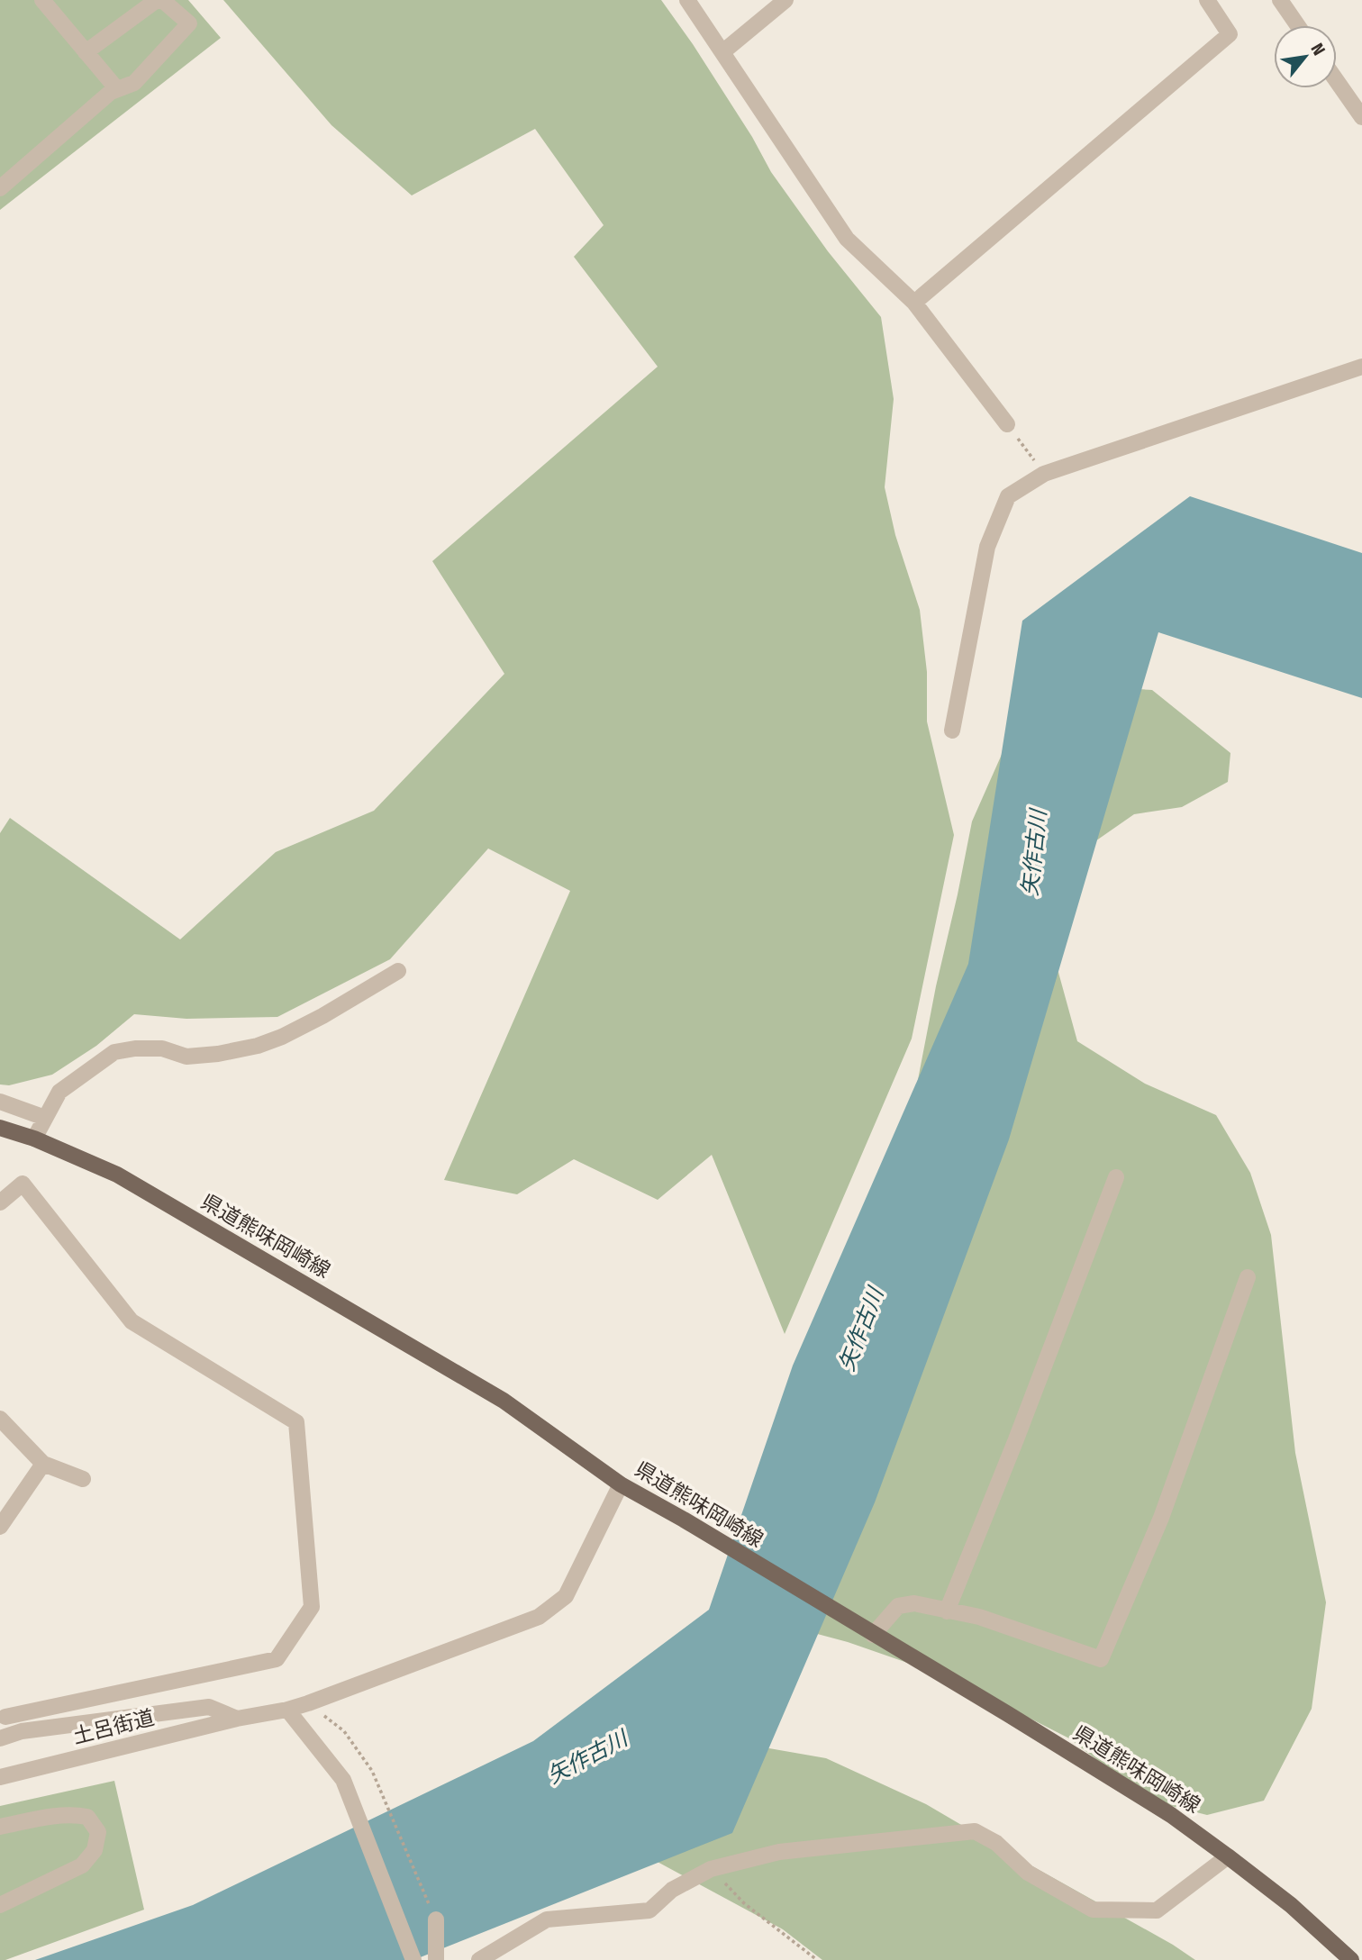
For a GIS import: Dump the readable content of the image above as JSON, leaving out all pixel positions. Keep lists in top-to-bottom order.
{
  "streets": {
    "main road": ["県道熊味岡崎線"],
    "street": ["土呂街道"]
  },
  "crossings": [
    ["県道熊味岡崎線", "土呂街道"]
  ],
  "water": ["矢作古川"],
  "north": "top right"
}
